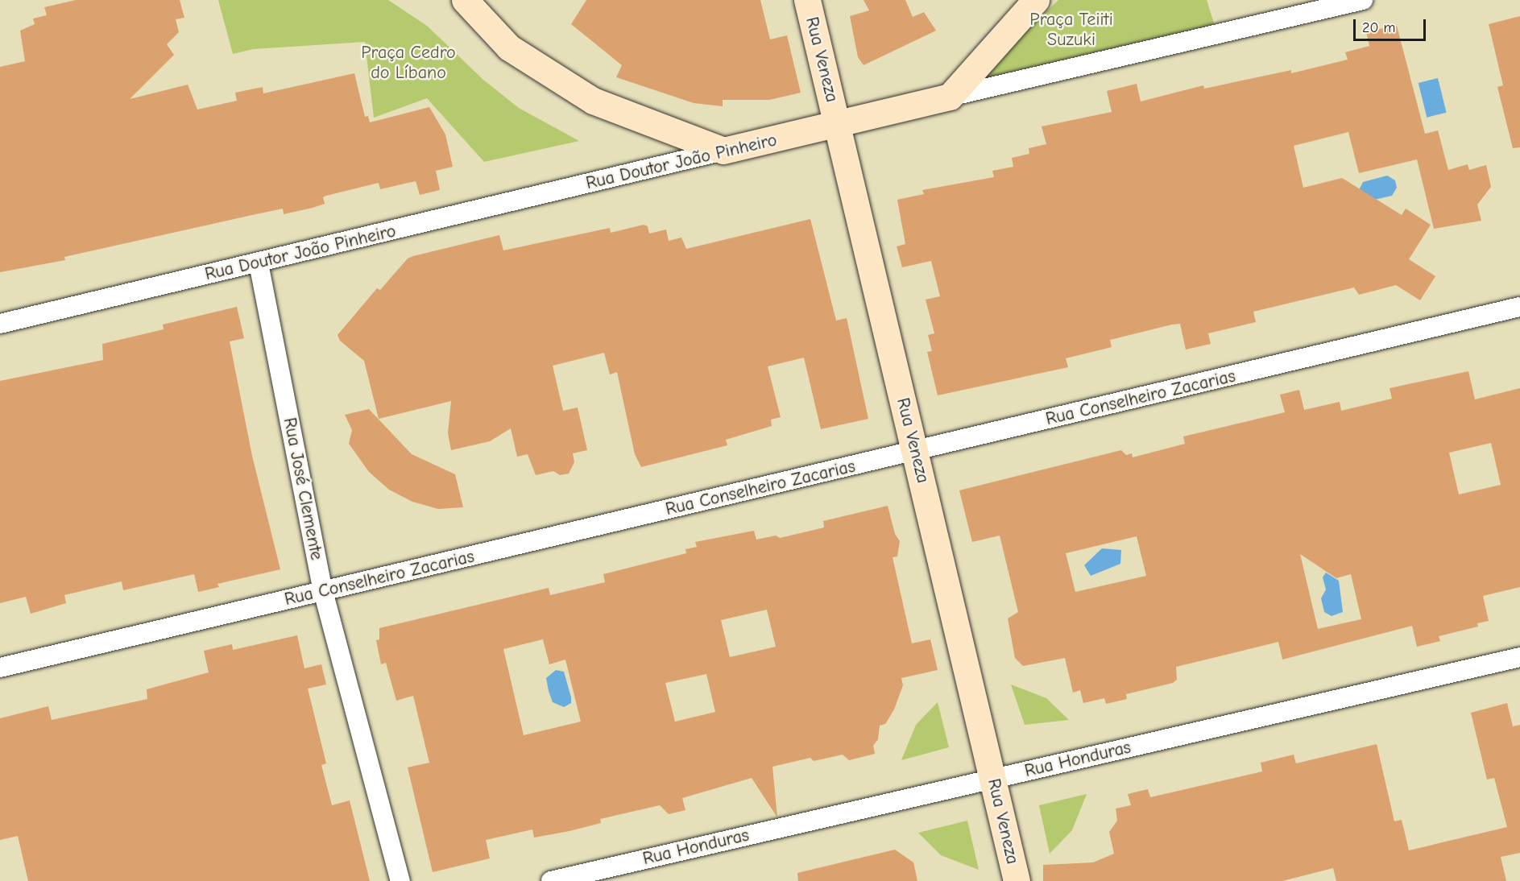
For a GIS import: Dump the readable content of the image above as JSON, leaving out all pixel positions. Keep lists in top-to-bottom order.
{
  "streets": {
    "street": [
      "Rua Veneza",
      "Rua Doutor João Pinheiro",
      "Rua Conselheiro Zacarias",
      "Rua José Clemente",
      "Rua Honduras"
    ]
  },
  "crossings": [
    ["Rua Veneza", "Rua Doutor João Pinheiro"],
    ["Rua Veneza", "Rua Conselheiro Zacarias"],
    ["Rua Veneza", "Rua Honduras"],
    ["Rua Doutor João Pinheiro", "Rua José Clemente"],
    ["Rua Conselheiro Zacarias", "Rua José Clemente"]
  ],
  "parks": ["Praça Teiiti Suzuki", "Praça Cedro do Líbano"],
  "scale_bar": "20 m"
}
